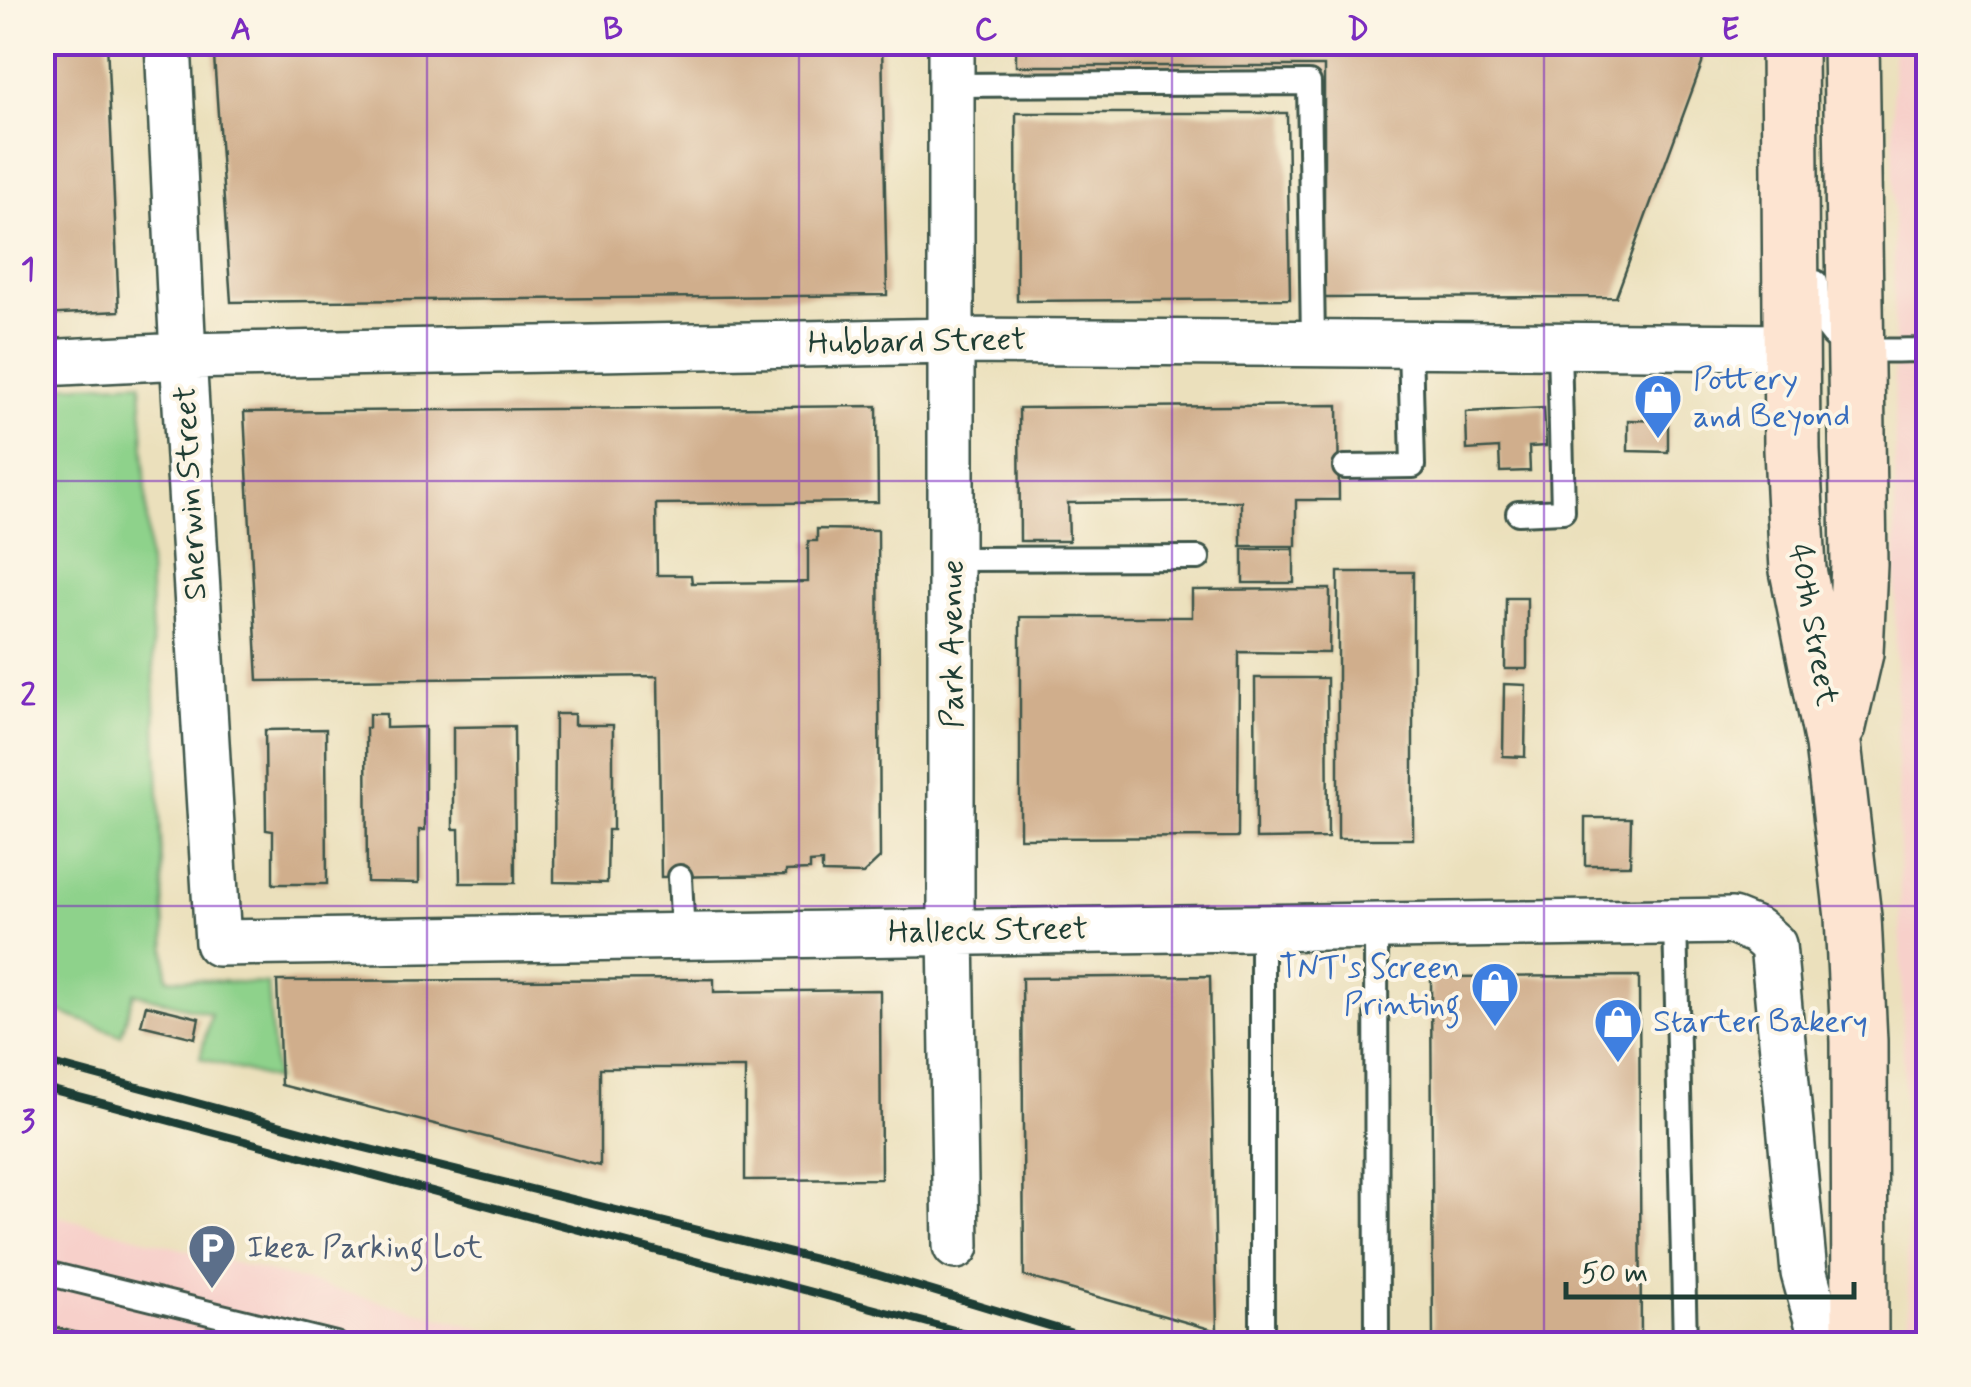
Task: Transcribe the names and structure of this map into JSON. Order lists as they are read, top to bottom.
{
  "streets": {
    "main road": ["40th Street"],
    "street": [
      "Hubbard Street",
      "Sherwin Street",
      "Park Avenue",
      "Halleck Street"
    ]
  },
  "crossings": [
    ["Hubbard Street", "Sherwin Street"],
    ["Hubbard Street", "40th Street"],
    ["Hubbard Street", "Park Avenue"],
    ["Sherwin Street", "Halleck Street"],
    ["Park Avenue", "Halleck Street"]
  ],
  "places": {
    "shop": ["Pottery and Beyond", "TNT's Screen Printing", "Starter Bakery"],
    "parking": ["Ikea Parking Lot"]
  },
  "scale_bar": "50 m",
  "grid": {
    "columns": [
      "A",
      "B",
      "C",
      "D",
      "E"
    ],
    "rows": ["1", "2", "3"]
  }
}
